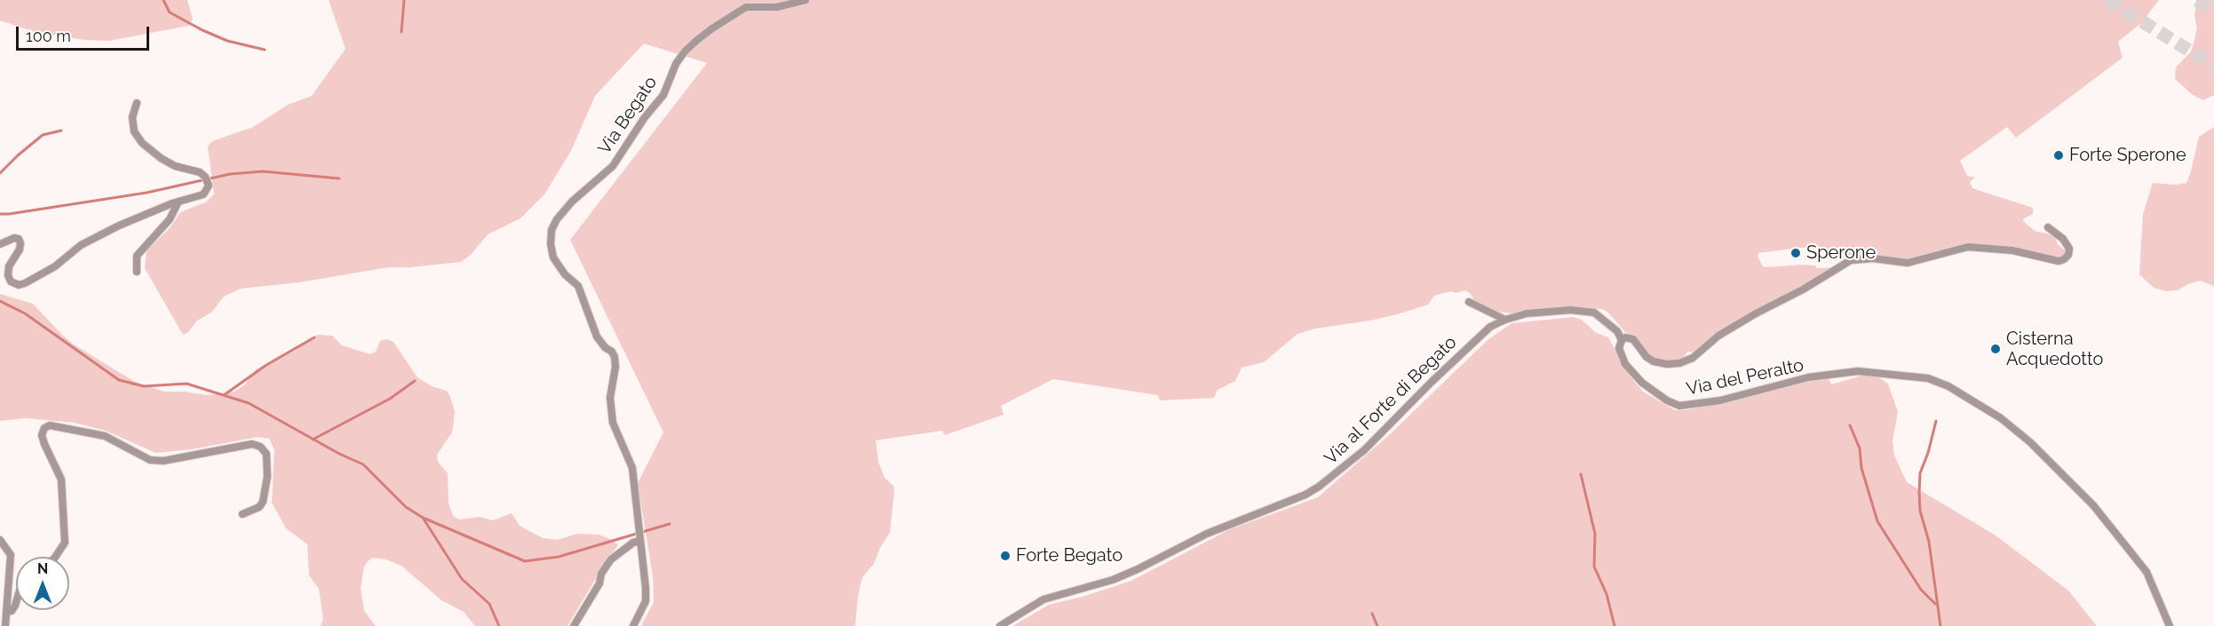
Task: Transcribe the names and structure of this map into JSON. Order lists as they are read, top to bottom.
{
  "streets": {
    "street": ["Via Begato", "Via del Peralto", "Via al Forte di Begato"]
  },
  "crossings": [
    ["Via del Peralto", "Via al Forte di Begato"]
  ],
  "places": [
    "Forte Sperone",
    "Sperone",
    "Cisterna Acquedotto",
    "Forte Begato"
  ],
  "scale_bar": "100 m",
  "north": "top"
}
